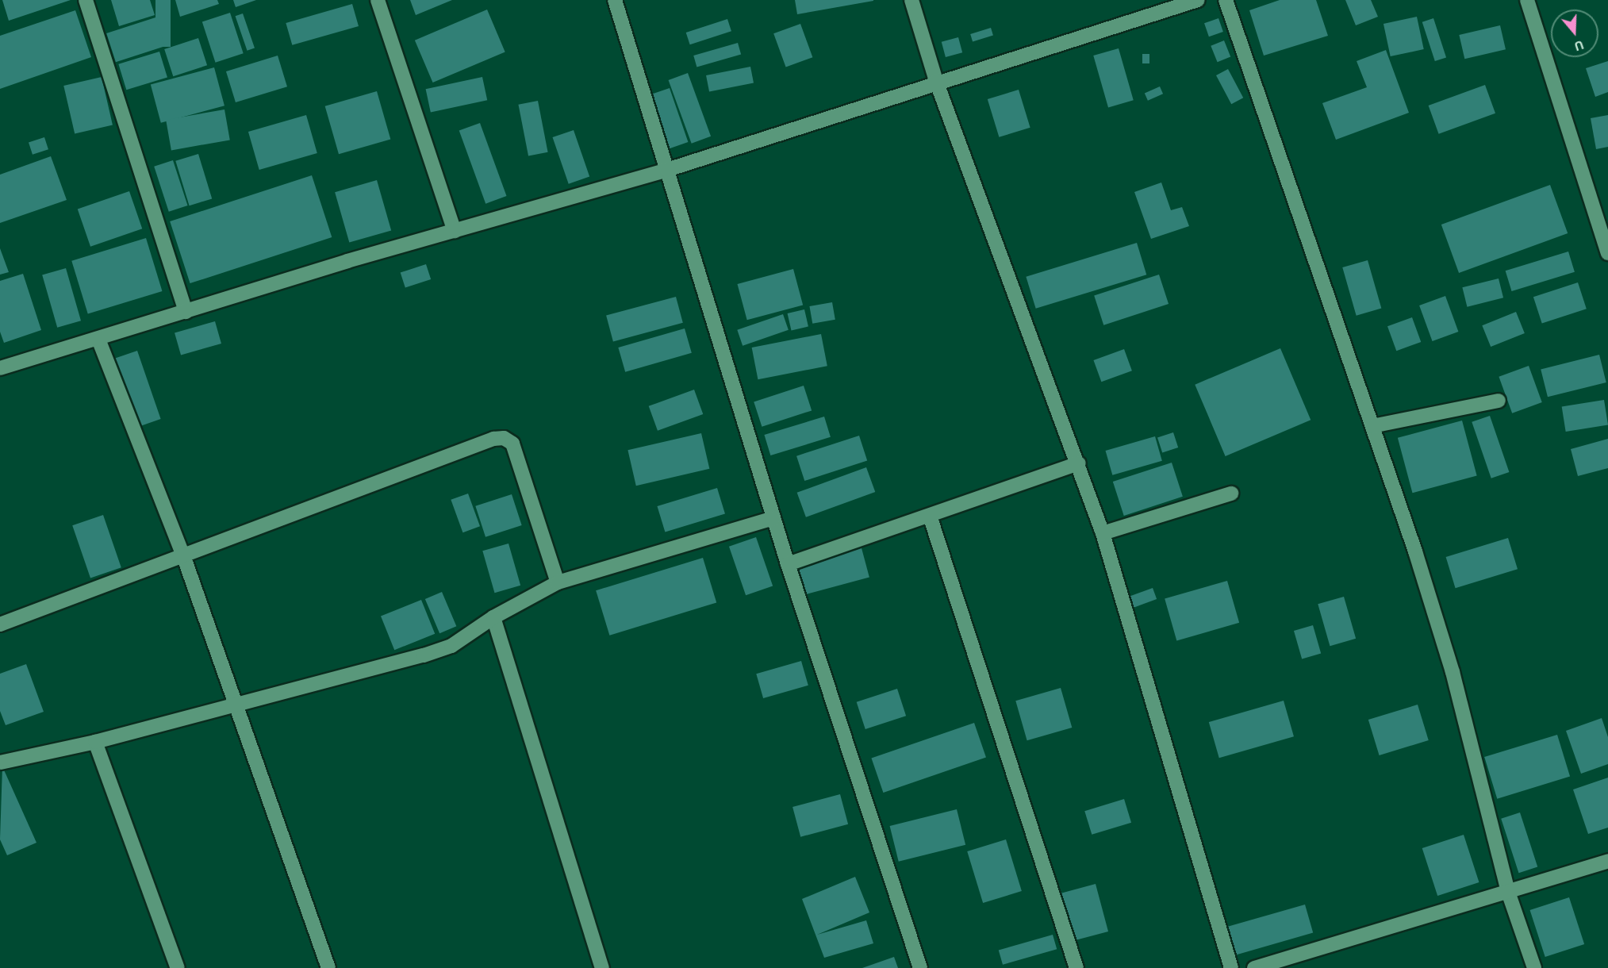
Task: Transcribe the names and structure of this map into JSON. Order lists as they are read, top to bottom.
{
  "north": "bottom"
}
